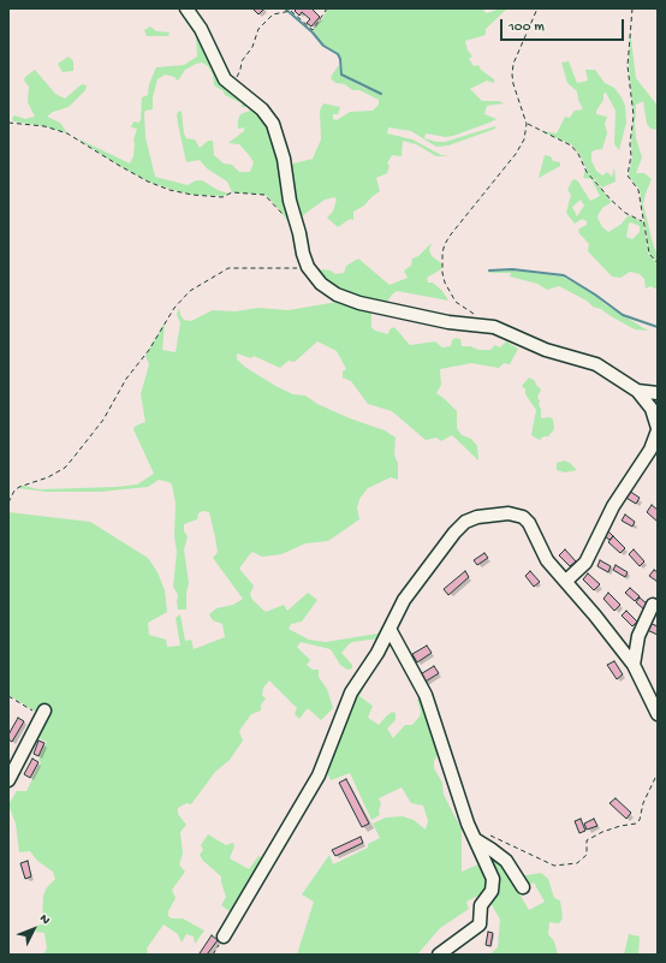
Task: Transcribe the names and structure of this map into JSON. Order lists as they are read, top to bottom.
{
  "scale_bar": "100 m",
  "north": "top right"
}
